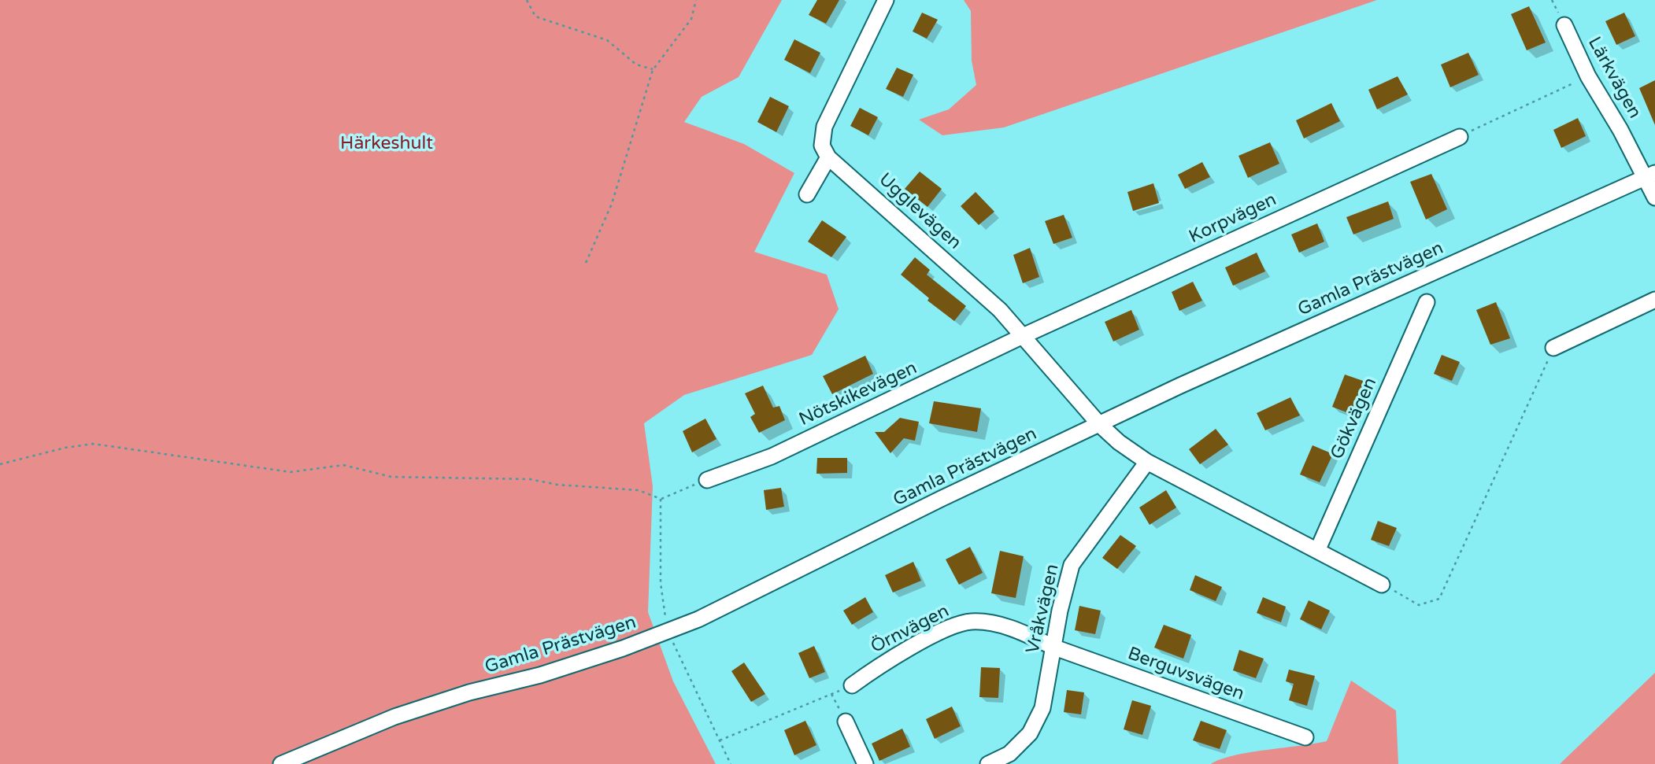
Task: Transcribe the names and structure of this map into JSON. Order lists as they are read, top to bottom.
{
  "streets": {
    "street": [
      "Lärkvägen",
      "Ugglevägen",
      "Korpvägen",
      "Gamla Prästvägen",
      "Nötskikevägen",
      "Gökvägen",
      "Vråkvägen",
      "Örnvägen",
      "Berguvsvägen"
    ]
  },
  "crossings": [
    ["Lärkvägen", "Gamla Prästvägen"],
    ["Ugglevägen", "Korpvägen"],
    ["Ugglevägen", "Gamla Prästvägen"],
    ["Ugglevägen", "Nötskikevägen"],
    ["Korpvägen", "Nötskikevägen"],
    ["Vråkvägen", "Örnvägen"],
    ["Vråkvägen", "Berguvsvägen"],
    ["Örnvägen", "Berguvsvägen"]
  ],
  "parks": ["Härkeshult"]
}
